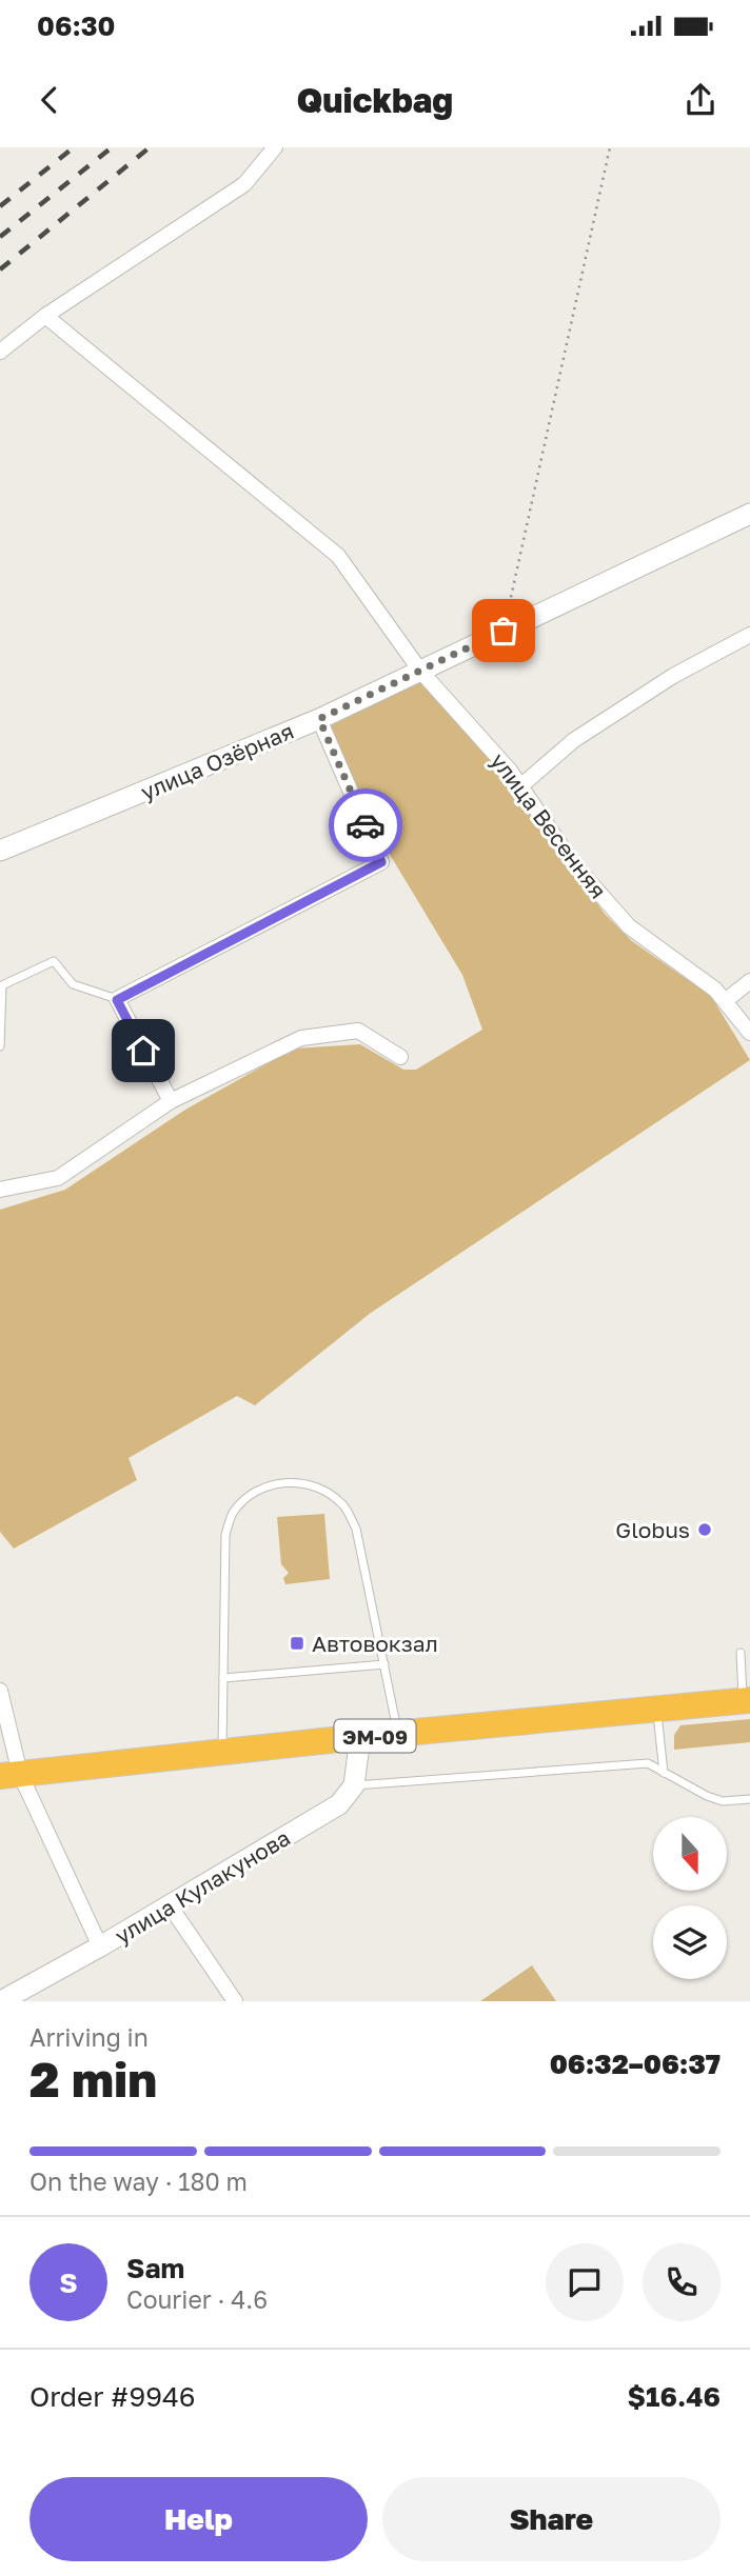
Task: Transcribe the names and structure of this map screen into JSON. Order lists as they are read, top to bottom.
{
  "streets": {
    "highway": ["ЭМ-09"],
    "street": ["улица Озёрная", "улица Весенняя", "улица Кулакунова"]
  },
  "crossings": [
    ["улица Озёрная", "улица Весенняя"]
  ],
  "places": {
    "other": ["Globus"],
    "transit": ["Автовокзал"]
  },
  "north": "bottom",
  "page": {
    "status": "06:30",
    "header": "Quickbag",
    "heading": ["2 min", "Arriving in", "06:32–06:37"],
    "panel": [
      "Sam",
      "Courier · 4.6",
      "Order #9946",
      "$16.46"
    ],
    "bar": "On the way · 180 m",
    "round": "S",
    "buttons": ["Help", "Share"]
  }
}
